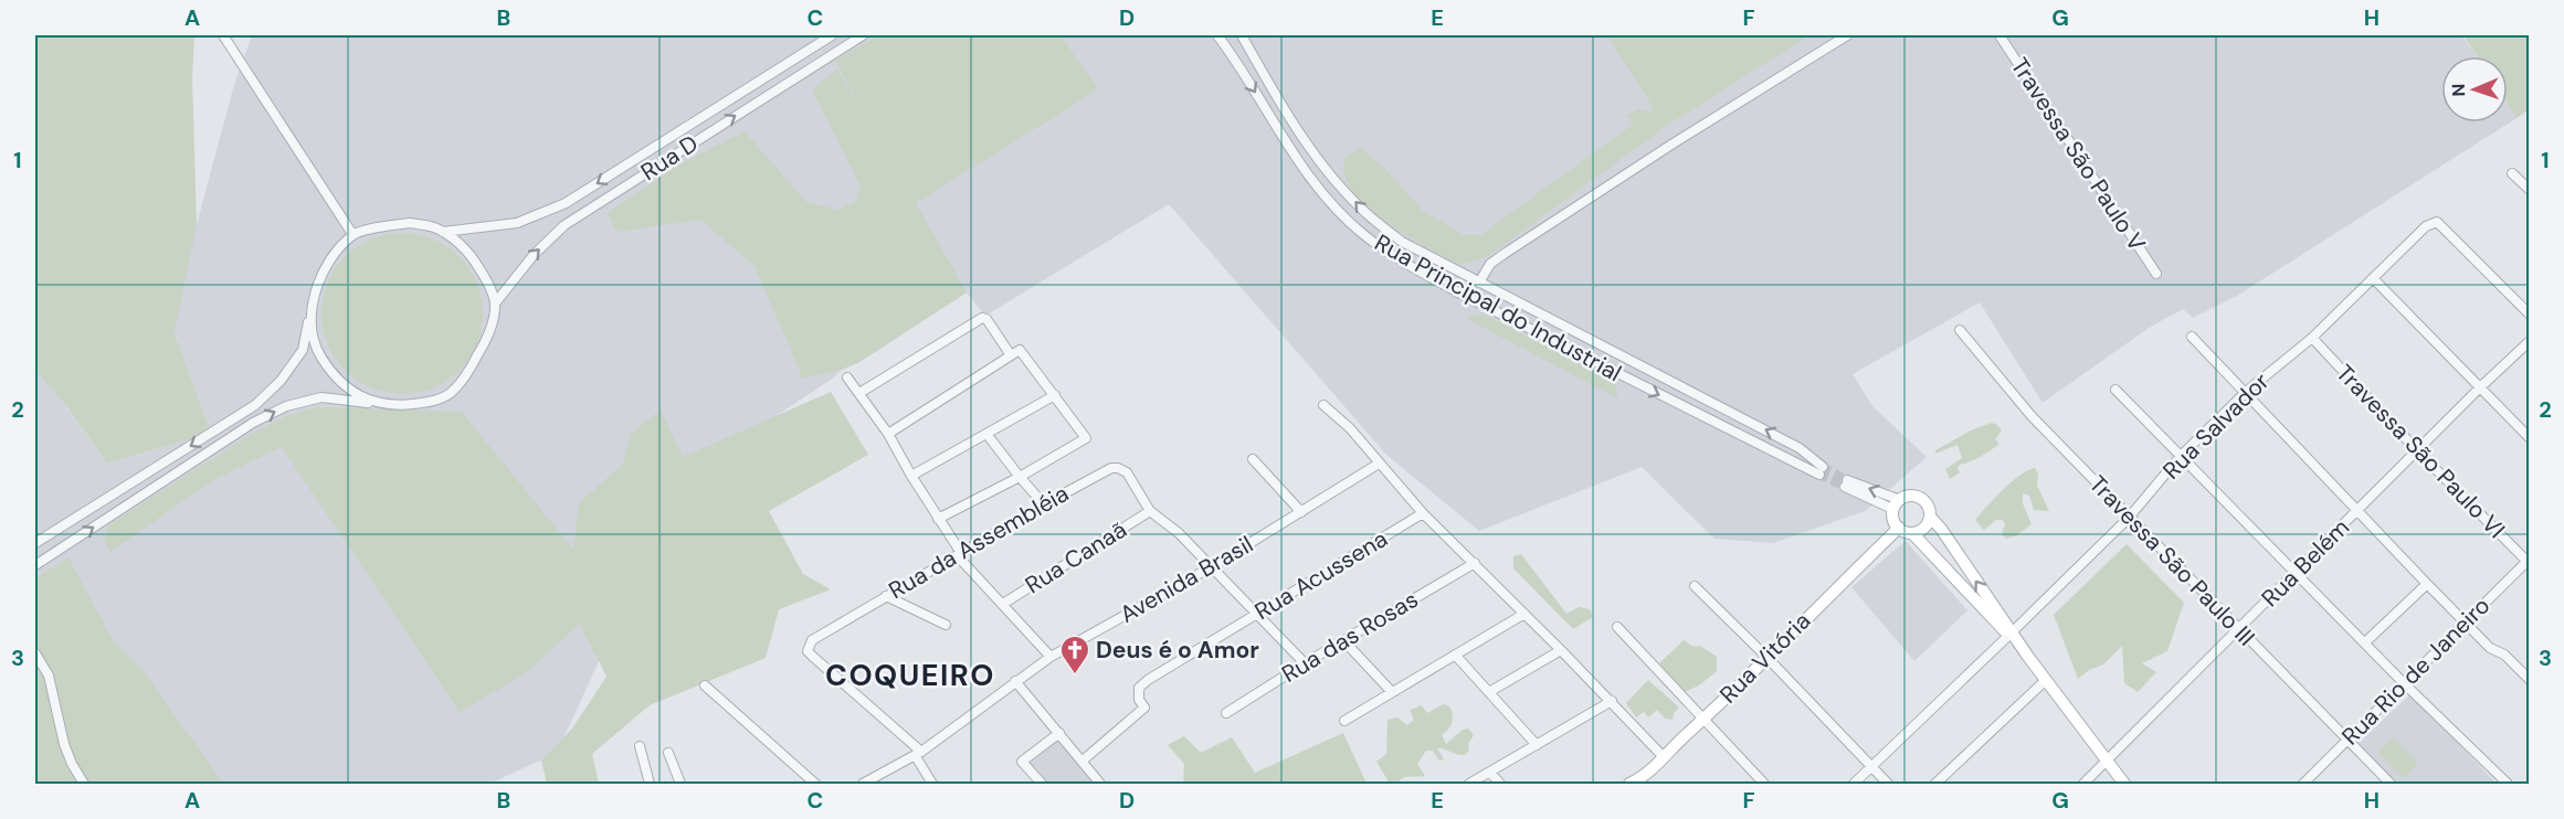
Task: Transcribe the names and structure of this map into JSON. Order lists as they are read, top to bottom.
{
  "streets": {
    "main road": ["Rua Vitória"],
    "street": [
      "Travessa São Paulo V",
      "Rua D",
      "Rua Principal do Industrial",
      "Rua Salvador",
      "Travessa São Paulo VI",
      "Rua da Assembléia",
      "Rua Canaã",
      "Travessa São Paulo III",
      "Rua Belém",
      "Rua Acussena",
      "Avenida Brasil",
      "Rua das Rosas",
      "Rua Rio de Janeiro"
    ]
  },
  "crossings": [
    ["Rua Salvador", "Travessa São Paulo VI"],
    ["Rua Salvador", "Travessa São Paulo III"],
    ["Travessa São Paulo VI", "Rua Belém"],
    ["Travessa São Paulo VI", "Rua Rio de Janeiro"],
    ["Rua da Assembléia", "Rua Canaã"],
    ["Rua da Assembléia", "Avenida Brasil"],
    ["Travessa São Paulo III", "Rua Belém"],
    ["Travessa São Paulo III", "Rua Rio de Janeiro"]
  ],
  "districts": ["COQUEIRO"],
  "places": {
    "church": ["Deus é o Amor"]
  },
  "north": "left",
  "grid": {
    "columns": [
      "A",
      "B",
      "C",
      "D",
      "E",
      "F",
      "G",
      "H"
    ],
    "rows": ["1", "2", "3"]
  }
}
